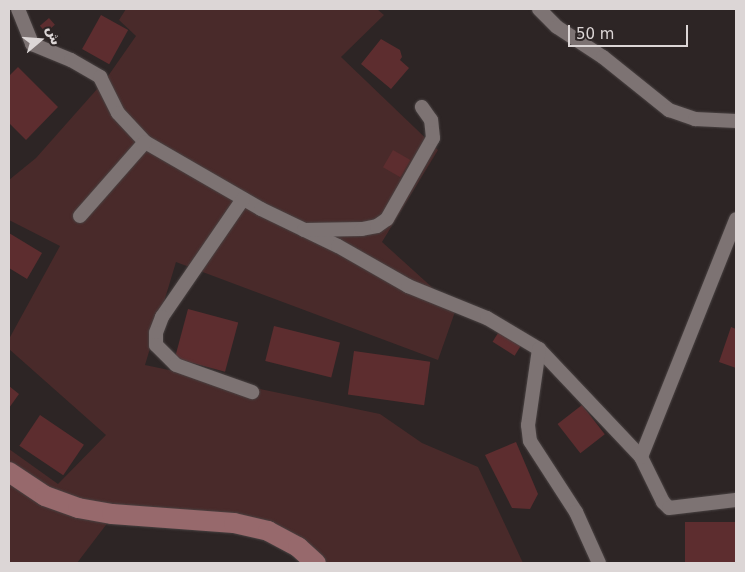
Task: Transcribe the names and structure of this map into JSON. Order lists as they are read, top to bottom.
{
  "scale_bar": "50 m",
  "north": "right"
}
